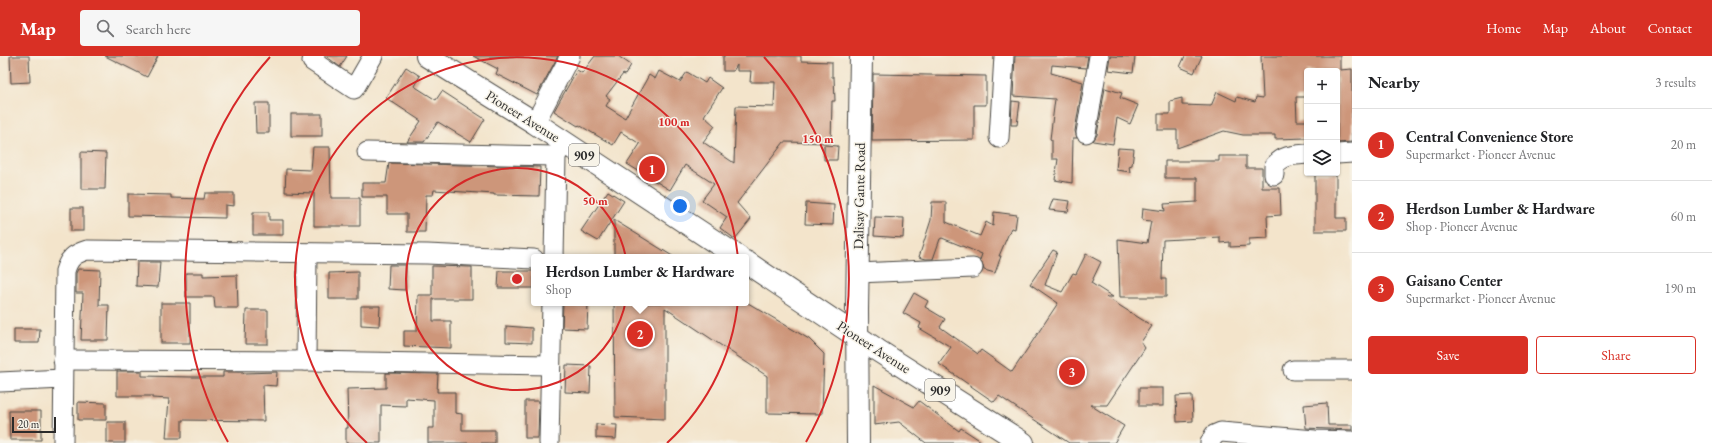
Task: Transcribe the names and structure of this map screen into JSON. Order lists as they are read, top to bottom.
{
  "streets": {
    "main road": ["Pioneer Avenue", "909", "Dalisay Gante Road"]
  },
  "crossings": [
    ["Pioneer Avenue", "Dalisay Gante Road"]
  ],
  "scale_bar": "20 m",
  "page": {
    "header": "Map",
    "search": "Search here",
    "nav": [
      "Home",
      "Map",
      "About",
      "Contact"
    ],
    "heading": ["Nearby", "3 results"],
    "map_buttons": ["+", "−"],
    "list": [
      {
        "mark": "1",
        "name": "Central Convenience Store",
        "note": "Supermarket · Pioneer Avenue",
        "value": "20 m"
      },
      {
        "mark": "2",
        "name": "Herdson Lumber & Hardware",
        "note": "Shop · Pioneer Avenue",
        "value": "60 m"
      },
      {
        "mark": "3",
        "name": "Gaisano Center",
        "note": "Supermarket · Pioneer Avenue",
        "value": "190 m"
      }
    ],
    "pins": ["1", "2", "3"],
    "popup": ["Herdson Lumber & Hardware", "Shop"],
    "buttons": ["Save", "Share"],
    "scale": "20 m"
  },
  "rings": ["100 m", "150 m", "50 m"]
}
